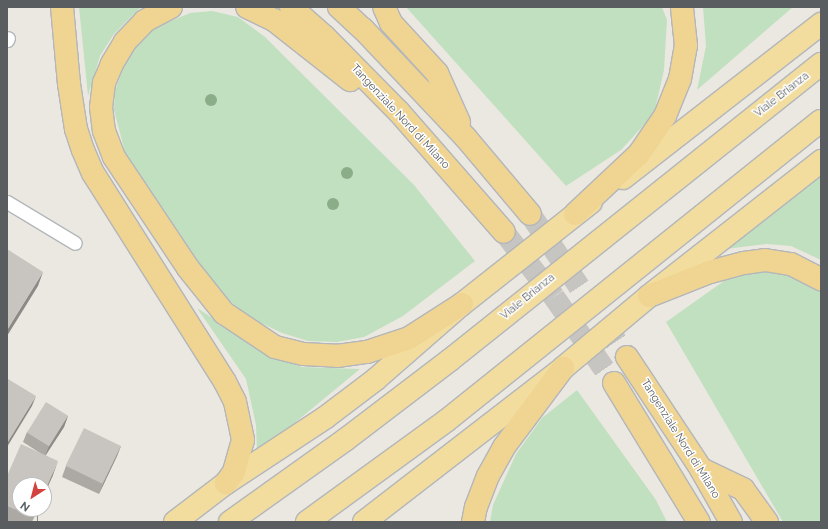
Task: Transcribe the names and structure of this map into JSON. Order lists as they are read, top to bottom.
{
  "streets": {
    "highway": ["Viale Brianza", "Tangenziale Nord di Milano"]
  },
  "north": "bottom left"
}
